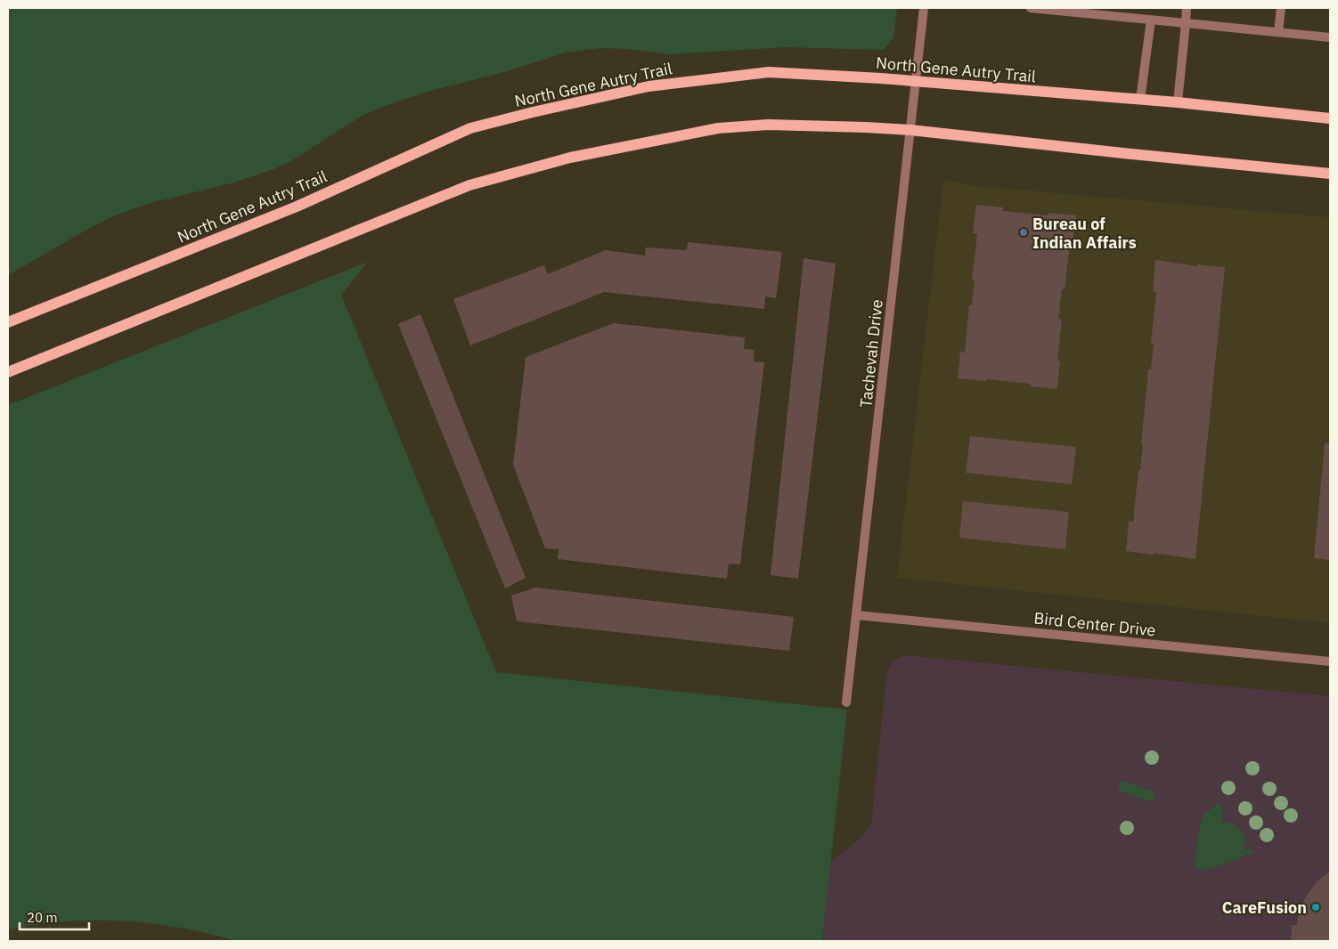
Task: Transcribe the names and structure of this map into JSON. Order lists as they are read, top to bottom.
{
  "streets": {
    "main road": ["North Gene Autry Trail"],
    "street": ["Tachevah Drive", "Bird Center Drive"]
  },
  "crossings": [
    ["North Gene Autry Trail", "Tachevah Drive"],
    ["Tachevah Drive", "Bird Center Drive"]
  ],
  "places": ["Bureau of Indian Affairs", "CareFusion"],
  "scale_bar": "20 m"
}
